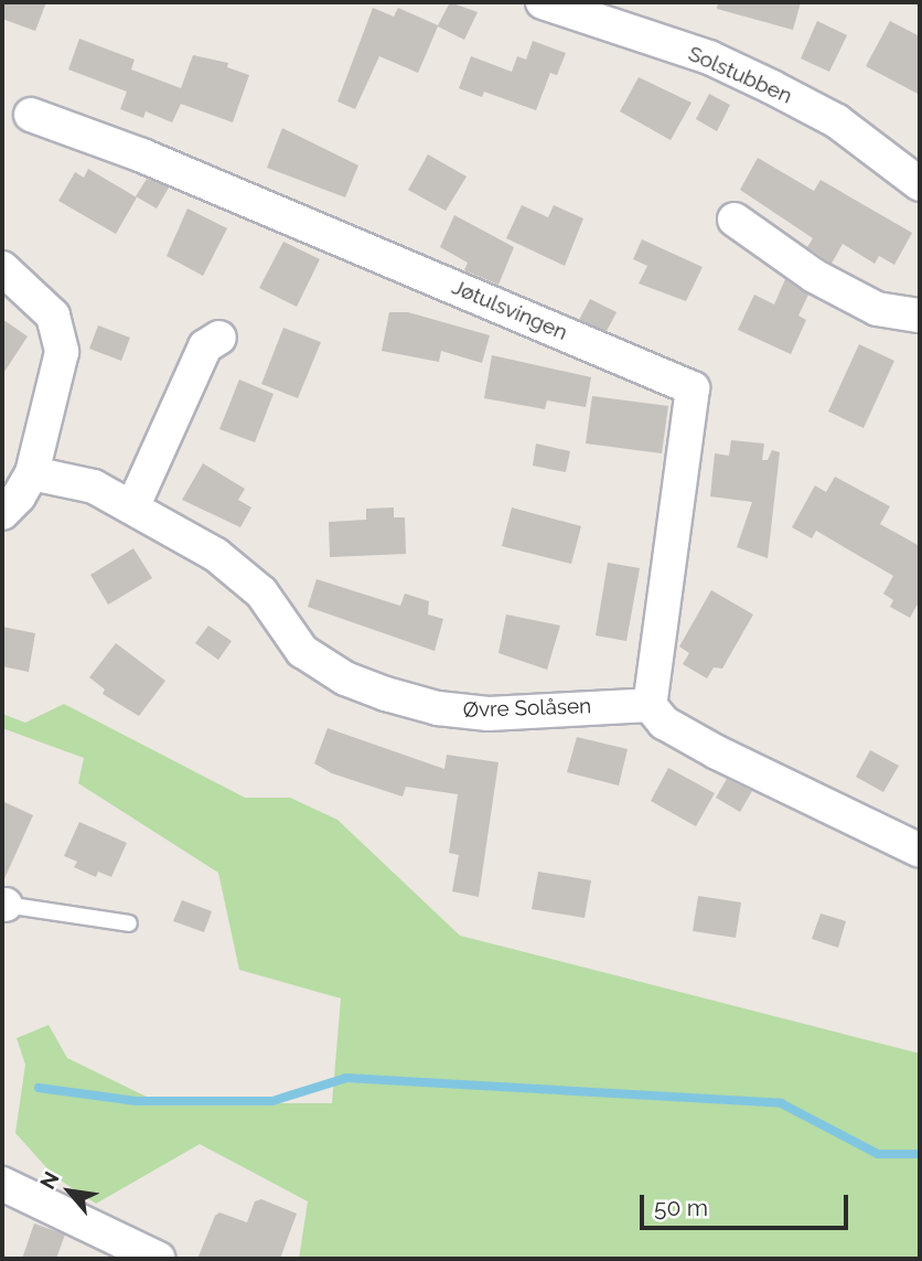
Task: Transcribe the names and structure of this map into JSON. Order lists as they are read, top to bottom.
{
  "streets": {
    "street": ["Solstubben", "Jøtulsvingen", "Øvre Solåsen"]
  },
  "crossings": [
    ["Jøtulsvingen", "Øvre Solåsen"]
  ],
  "scale_bar": "50 m",
  "north": "top left"
}
